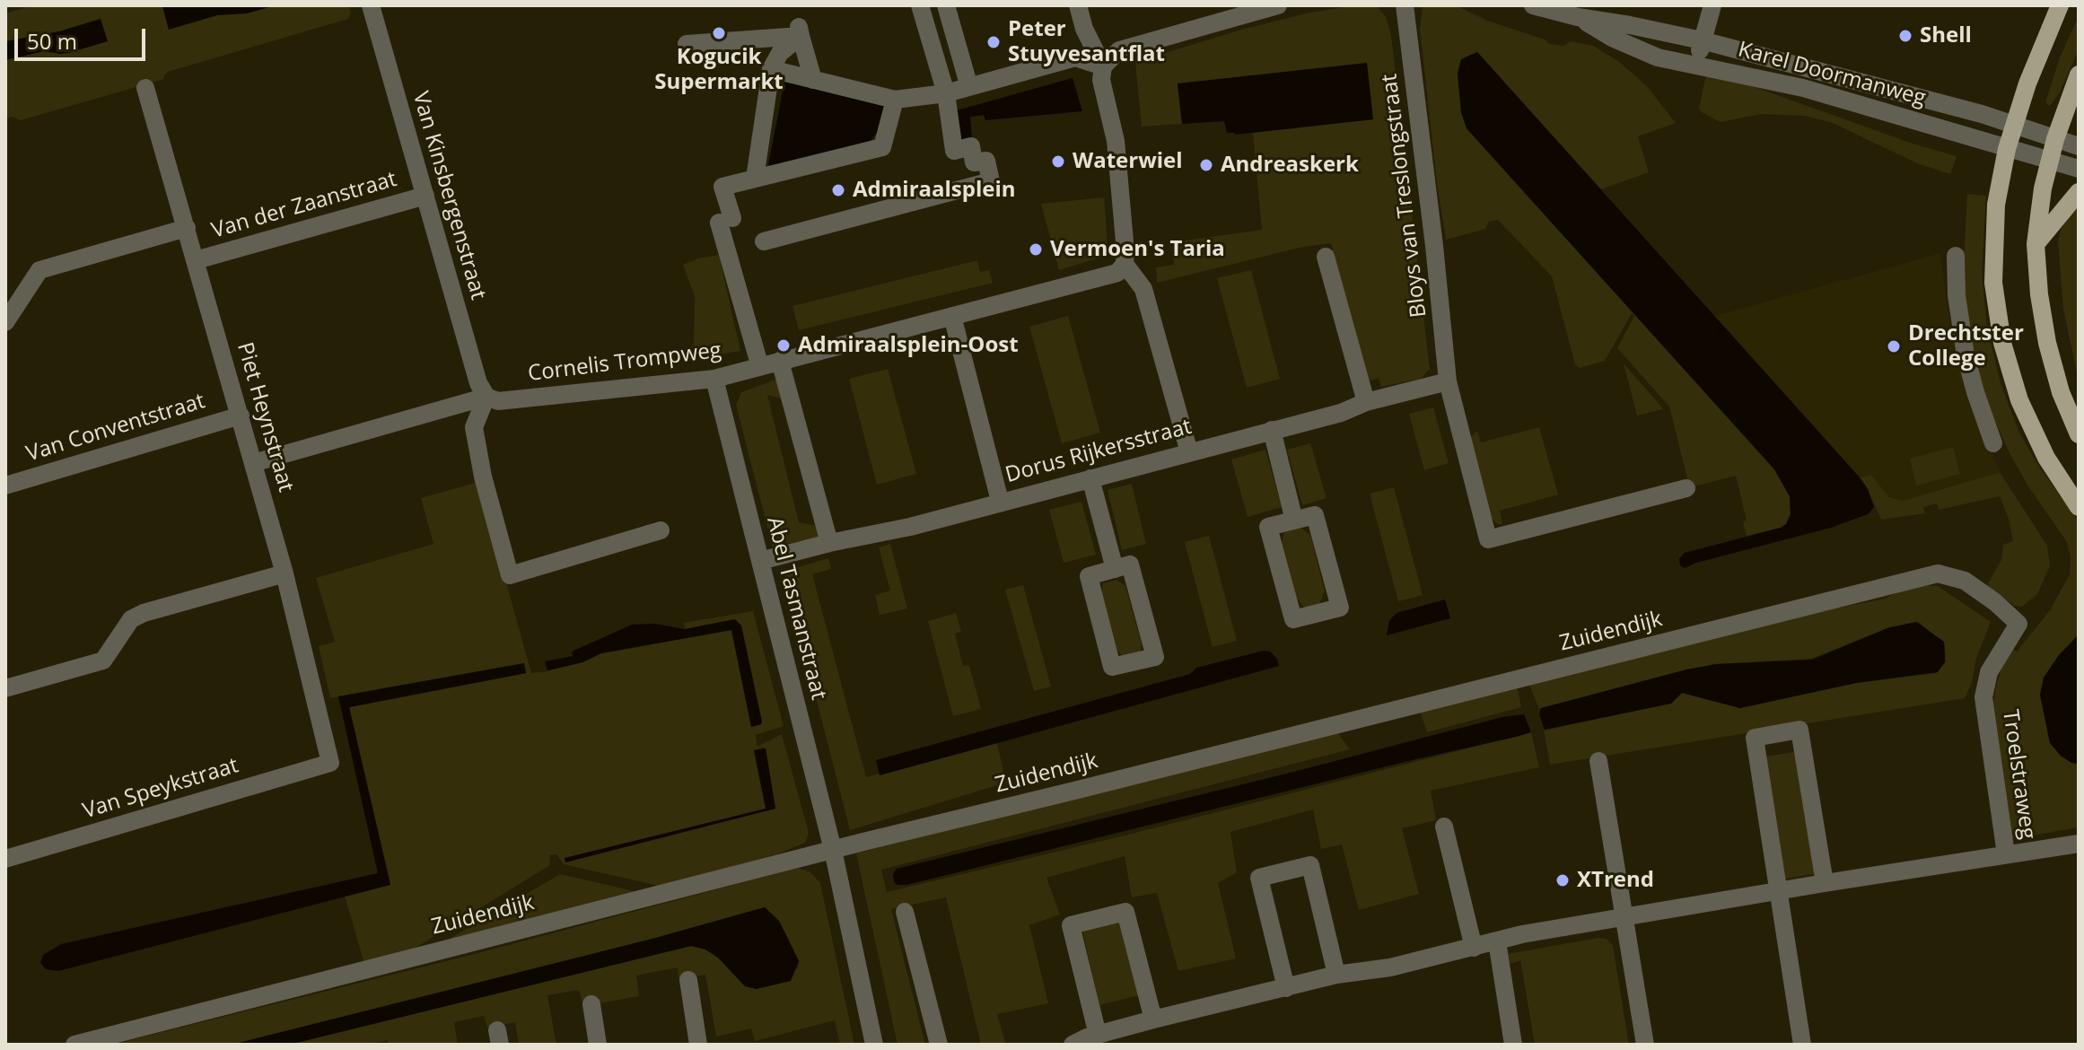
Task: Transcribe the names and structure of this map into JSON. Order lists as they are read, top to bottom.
{
  "streets": {
    "street": [
      "Karel Doormanweg",
      "Van Kinsbergenstraat",
      "Bloys van Treslongstraat",
      "Van der Zaanstraat",
      "Cornelis Trompweg",
      "Piet Heynstraat",
      "Van Conventstraat",
      "Dorus Rijkersstraat",
      "Abel Tasmanstraat",
      "Zuidendijk",
      "Troelstraweg",
      "Van Speykstraat"
    ]
  },
  "crossings": [
    ["Van Kinsbergenstraat", "Van der Zaanstraat"],
    ["Van Kinsbergenstraat", "Cornelis Trompweg"],
    ["Bloys van Treslongstraat", "Dorus Rijkersstraat"],
    ["Van der Zaanstraat", "Piet Heynstraat"],
    ["Cornelis Trompweg", "Piet Heynstraat"],
    ["Cornelis Trompweg", "Abel Tasmanstraat"],
    ["Piet Heynstraat", "Van Conventstraat"],
    ["Piet Heynstraat", "Van Speykstraat"],
    ["Dorus Rijkersstraat", "Abel Tasmanstraat"],
    ["Abel Tasmanstraat", "Zuidendijk"],
    ["Zuidendijk", "Troelstraweg"]
  ],
  "places": [
    "Kogucik Supermarkt",
    "Shell",
    "Peter Stuyvesantflat",
    "Waterwiel",
    "Andreaskerk",
    "Admiraalsplein",
    "Vermoen's Taria",
    "Admiraalsplein-Oost",
    "Drechtster College",
    "XTrend"
  ],
  "scale_bar": "50 m"
}
